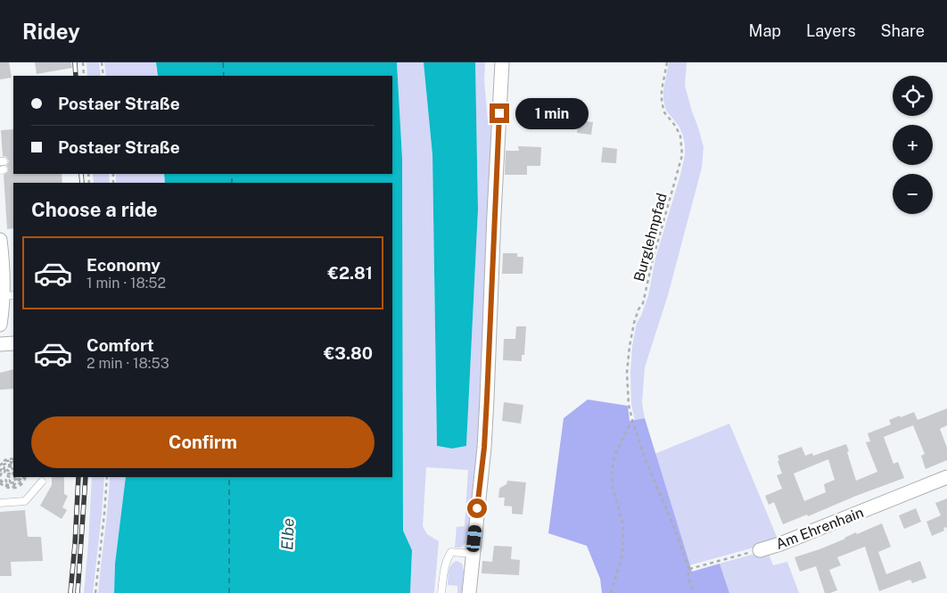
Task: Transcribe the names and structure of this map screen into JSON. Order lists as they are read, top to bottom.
{
  "streets": {
    "street": ["Am Ehrenhain"],
    "path": ["Burglehnpfad"]
  },
  "crossings": [
    ["Burglehnpfad", "Am Ehrenhain"]
  ],
  "water": ["Elbe"],
  "page": {
    "header": "Ridey",
    "nav": ["Map", "Layers", "Share"],
    "map_buttons": ["+", "−"],
    "banner": ["Postaer Straße", "Postaer Straße"],
    "bubble": "1 min",
    "heading": "Choose a ride",
    "list": [
      {
        "name": "Economy",
        "note": "1 min · 18:52",
        "value": "€2.81"
      },
      {
        "name": "Comfort",
        "note": "2 min · 18:53",
        "value": "€3.80"
      }
    ],
    "buttons": "Confirm"
  }
}
